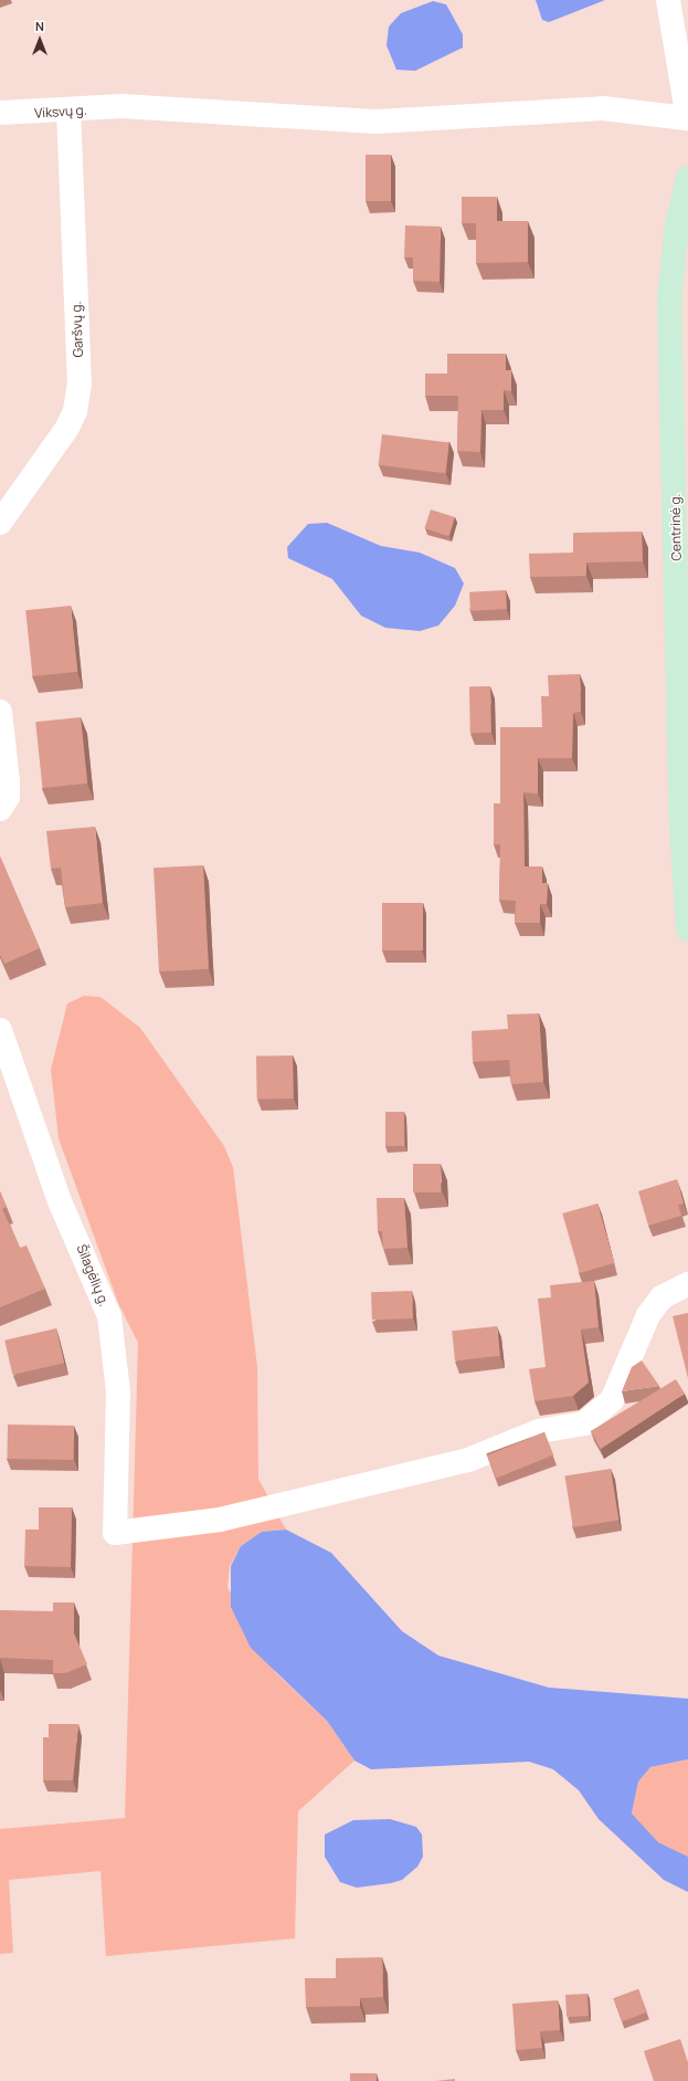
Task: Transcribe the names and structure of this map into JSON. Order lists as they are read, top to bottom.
{
  "streets": {
    "main road": ["Centrinė g."],
    "street": ["Viksvų g.", "Garšvų g.", "Šilagėlių g."]
  },
  "crossings": [
    ["Viksvų g.", "Garšvų g."]
  ],
  "north": "top"
}
